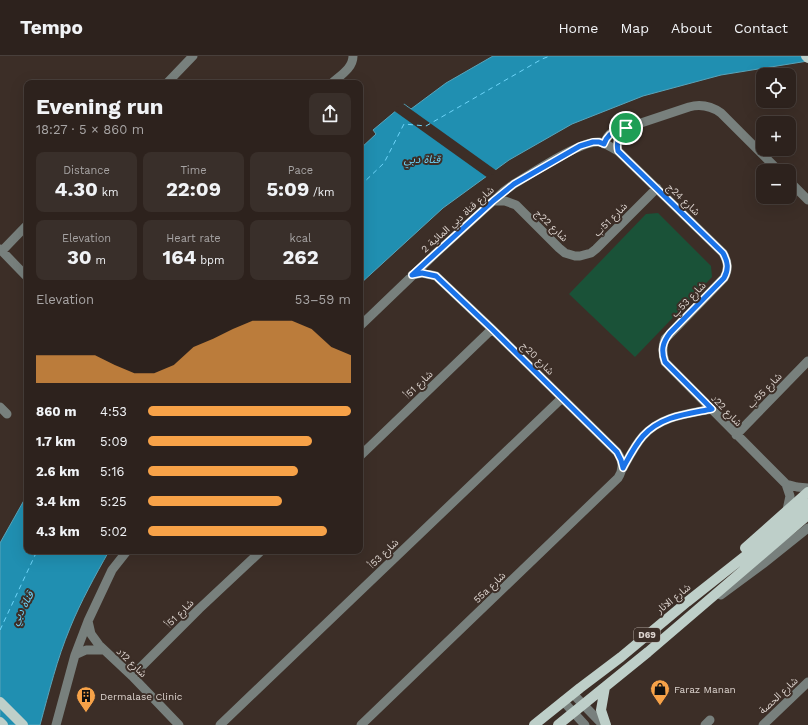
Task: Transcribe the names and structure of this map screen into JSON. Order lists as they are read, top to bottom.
{
  "streets": {
    "main road": ["شارع الاثار", "D69"],
    "street": [
      "شارع 24ج",
      "شارع قناة دبي المائية 2",
      "شارع 51ب",
      "شارع 22ج",
      "شارع 53ب",
      "شارع 20ج",
      "شارع 51أ",
      "شارع 55ب",
      "شارع 22د",
      "شارع 53أ",
      "55a شارع",
      "شارع 12د",
      "شارع الحصة"
    ]
  },
  "crossings": [
    ["شارع 24ج", "شارع قناة دبي المائية 2"],
    ["شارع 24ج", "شارع 51ب"],
    ["شارع 24ج", "شارع 53ب"],
    ["شارع 51ب", "شارع 22ج"],
    ["شارع 53ب", "شارع 22د"],
    ["شارع 20ج", "شارع 51أ"],
    ["شارع 20ج", "شارع 53أ"],
    ["شارع 20ج", "55a شارع"],
    ["شارع 51أ", "شارع 12د"],
    ["شارع 55ب", "شارع 22د"],
    ["شارع 22د", "55a شارع"]
  ],
  "water": ["قناة دبي"],
  "places": {
    "shop": ["Faraz Manan"],
    "building": ["Dermalase Clinic"]
  },
  "page": {
    "header": "Tempo",
    "nav": [
      "Home",
      "Map",
      "About",
      "Contact"
    ],
    "map_buttons": ["+", "−"],
    "heading": ["Evening run", "18:27 · 5 × 860 m"],
    "stats": [
      ["Distance", "4.30 km"],
      ["Time", "22:09"],
      ["Pace", "5:09 /km"],
      ["Elevation", "30 m"],
      ["Heart rate", "164 bpm"],
      ["kcal", "262"]
    ],
    "chart": ["Elevation", "53–59 m"],
    "list": [
      {
        "name": "860 m",
        "note": "4:53"
      },
      {
        "name": "1.7 km",
        "note": "5:09"
      },
      {
        "name": "2.6 km",
        "note": "5:16"
      },
      {
        "name": "3.4 km",
        "note": "5:25"
      },
      {
        "name": "4.3 km",
        "note": "5:02"
      }
    ]
  }
}
